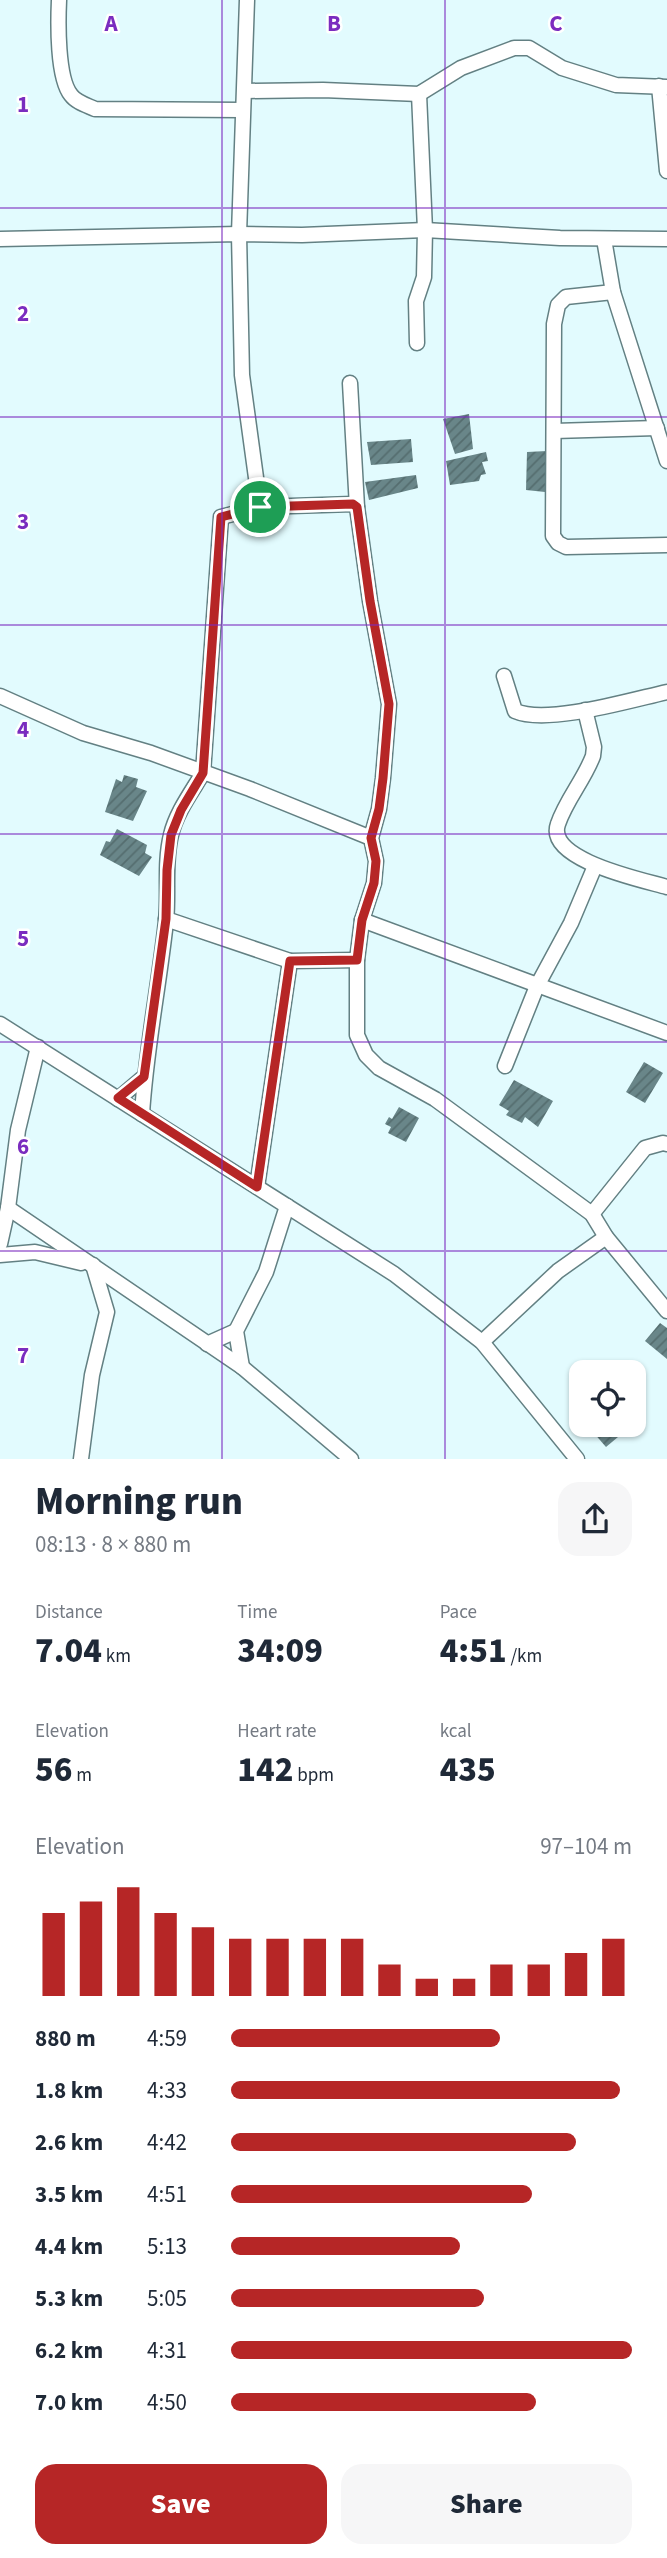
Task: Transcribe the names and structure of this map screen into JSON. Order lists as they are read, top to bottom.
{
  "page": {
    "heading": ["Morning run", "08:13 · 8 × 880 m"],
    "stats": [
      ["Distance", "7.04 km"],
      ["Time", "34:09"],
      ["Pace", "4:51 /km"],
      ["Elevation", "56 m"],
      ["Heart rate", "142 bpm"],
      ["kcal", "435"]
    ],
    "chart": ["Elevation", "97–104 m"],
    "list": [
      {
        "name": "880 m",
        "note": "4:59"
      },
      {
        "name": "1.8 km",
        "note": "4:33"
      },
      {
        "name": "2.6 km",
        "note": "4:42"
      },
      {
        "name": "3.5 km",
        "note": "4:51"
      },
      {
        "name": "4.4 km",
        "note": "5:13"
      },
      {
        "name": "5.3 km",
        "note": "5:05"
      },
      {
        "name": "6.2 km",
        "note": "4:31"
      },
      {
        "name": "7.0 km",
        "note": "4:50"
      }
    ],
    "buttons": ["Save", "Share"]
  },
  "grid": {
    "columns": ["A", "B", "C"],
    "rows": [
      "1",
      "2",
      "3",
      "4",
      "5",
      "6",
      "7"
    ]
  }
}
